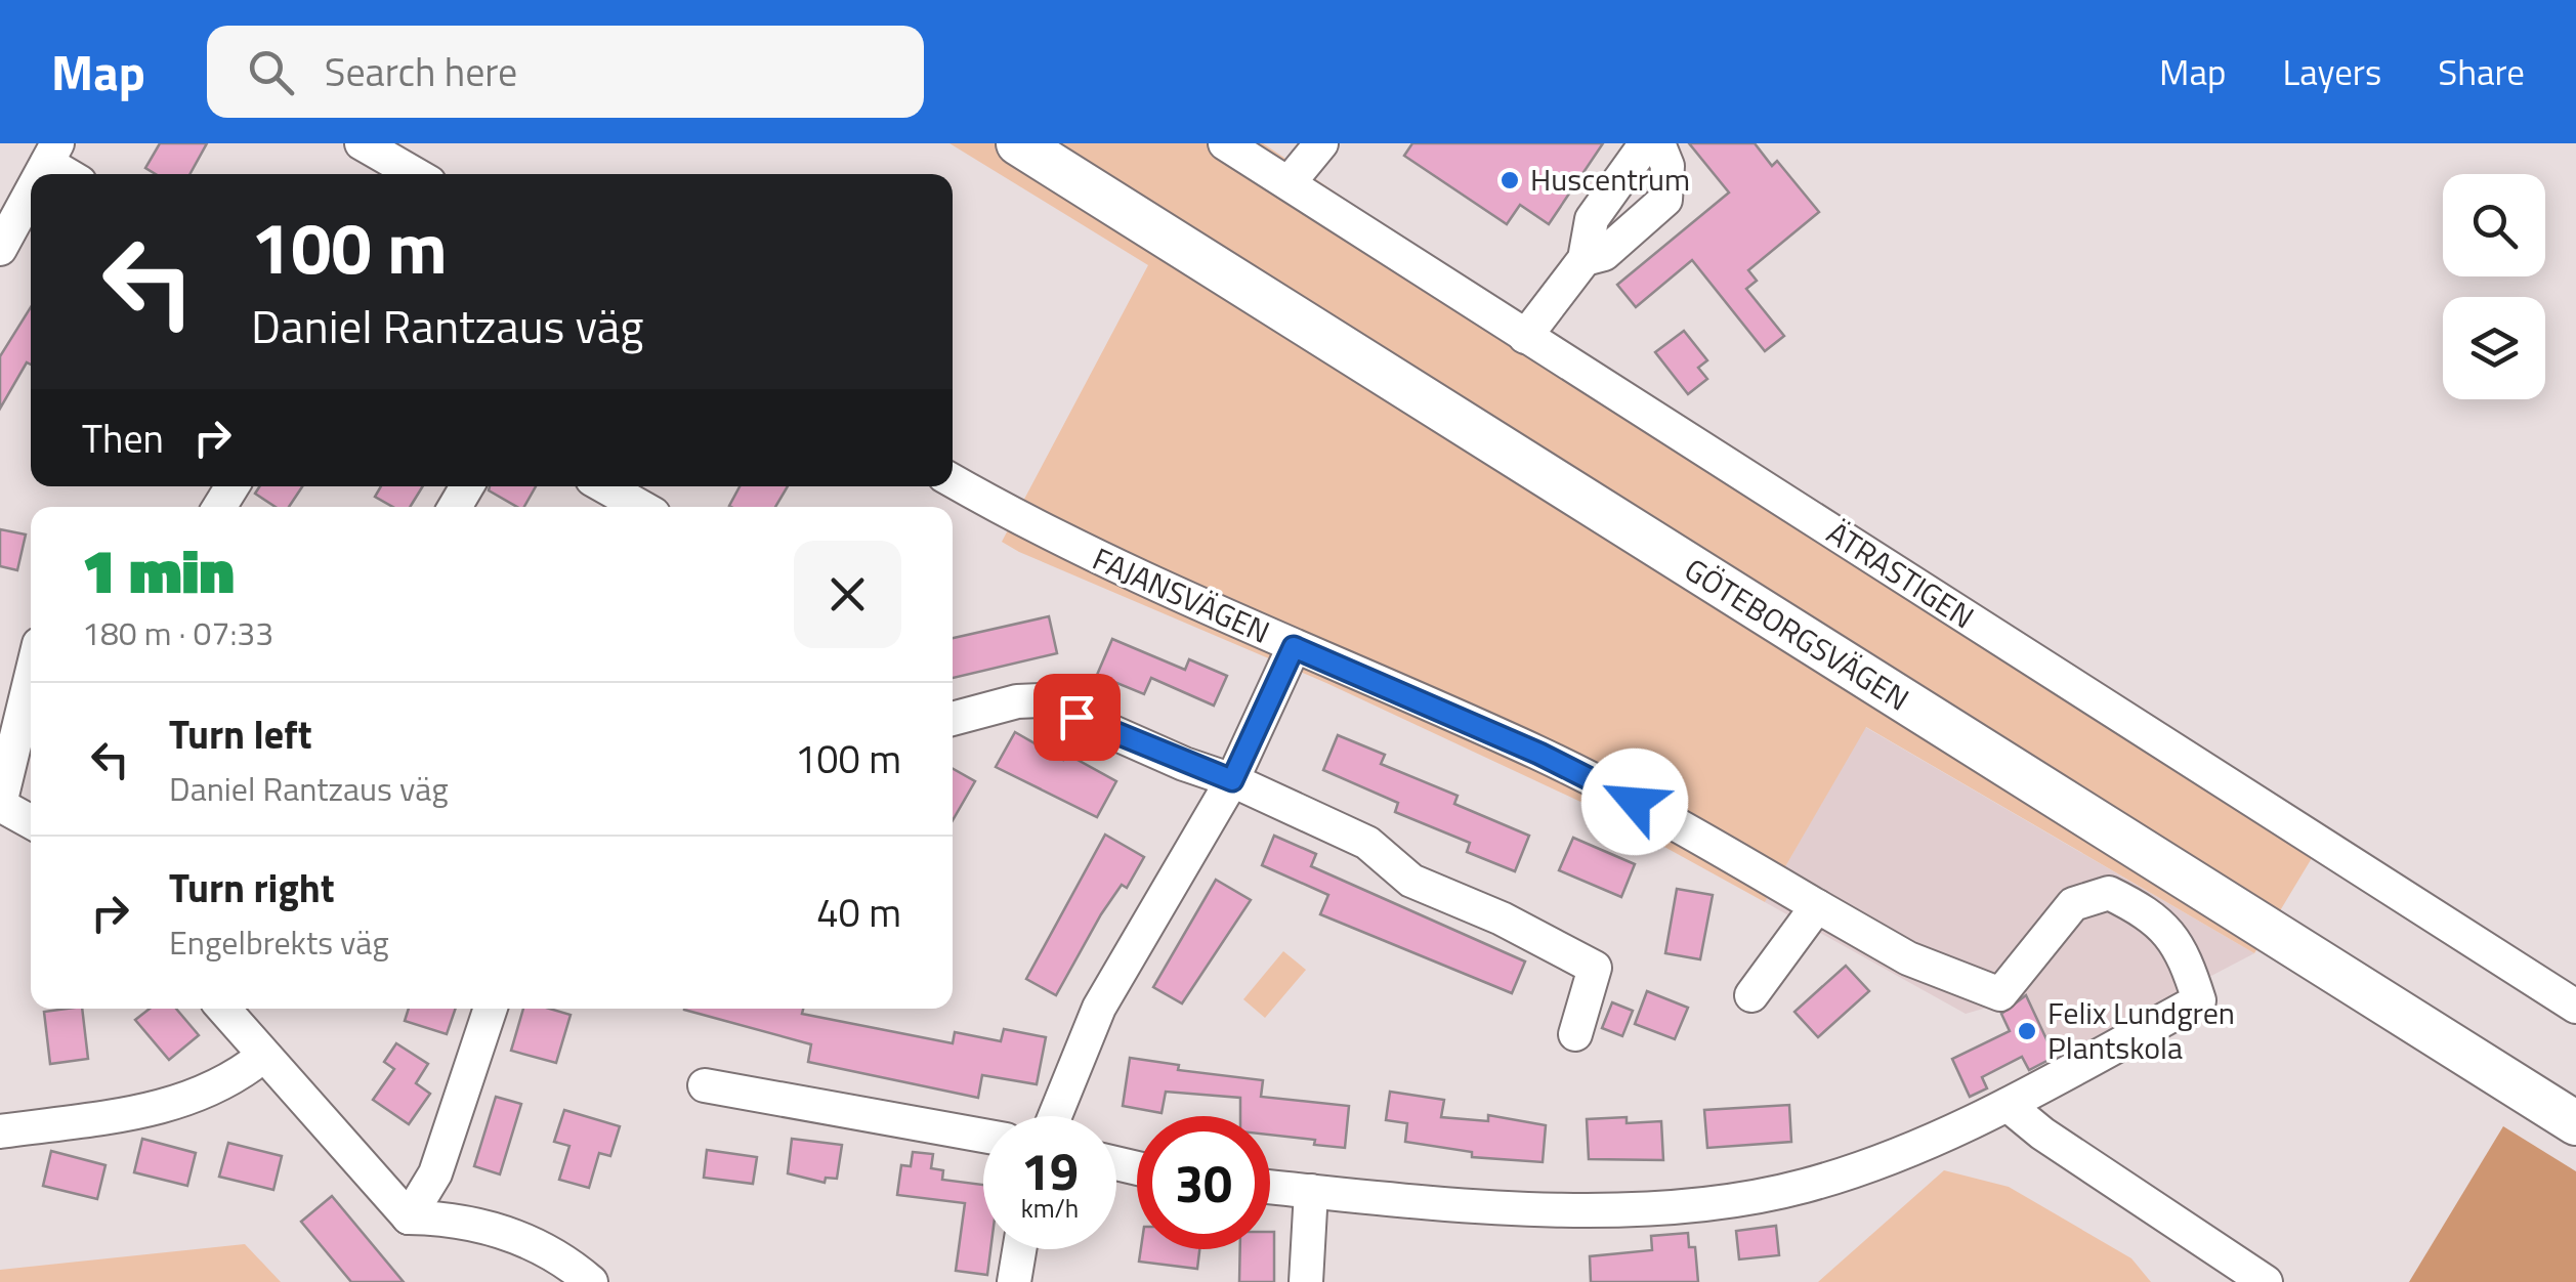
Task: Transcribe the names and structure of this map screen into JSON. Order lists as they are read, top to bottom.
{
  "streets": {
    "main road": ["GÖTEBORGSVÄGEN"],
    "street": ["ÄTRASTIGEN", "FAJANSVÄGEN"]
  },
  "places": ["Huscentrum", "Felix Lundgren Plantskola"],
  "page": {
    "header": "Map",
    "search": "Search here",
    "nav": ["Map", "Layers", "Share"],
    "turn": ["100 m", "Daniel Rantzaus väg"],
    "then": "Then",
    "heading": ["1 min", "180 m · 07:33"],
    "list": [
      {
        "name": "Turn left",
        "note": "Daniel Rantzaus väg",
        "value": "100 m"
      },
      {
        "name": "Turn right",
        "note": "Engelbrekts väg",
        "value": "40 m"
      }
    ],
    "speed": "19 km/h",
    "limit": "30"
  }
}
